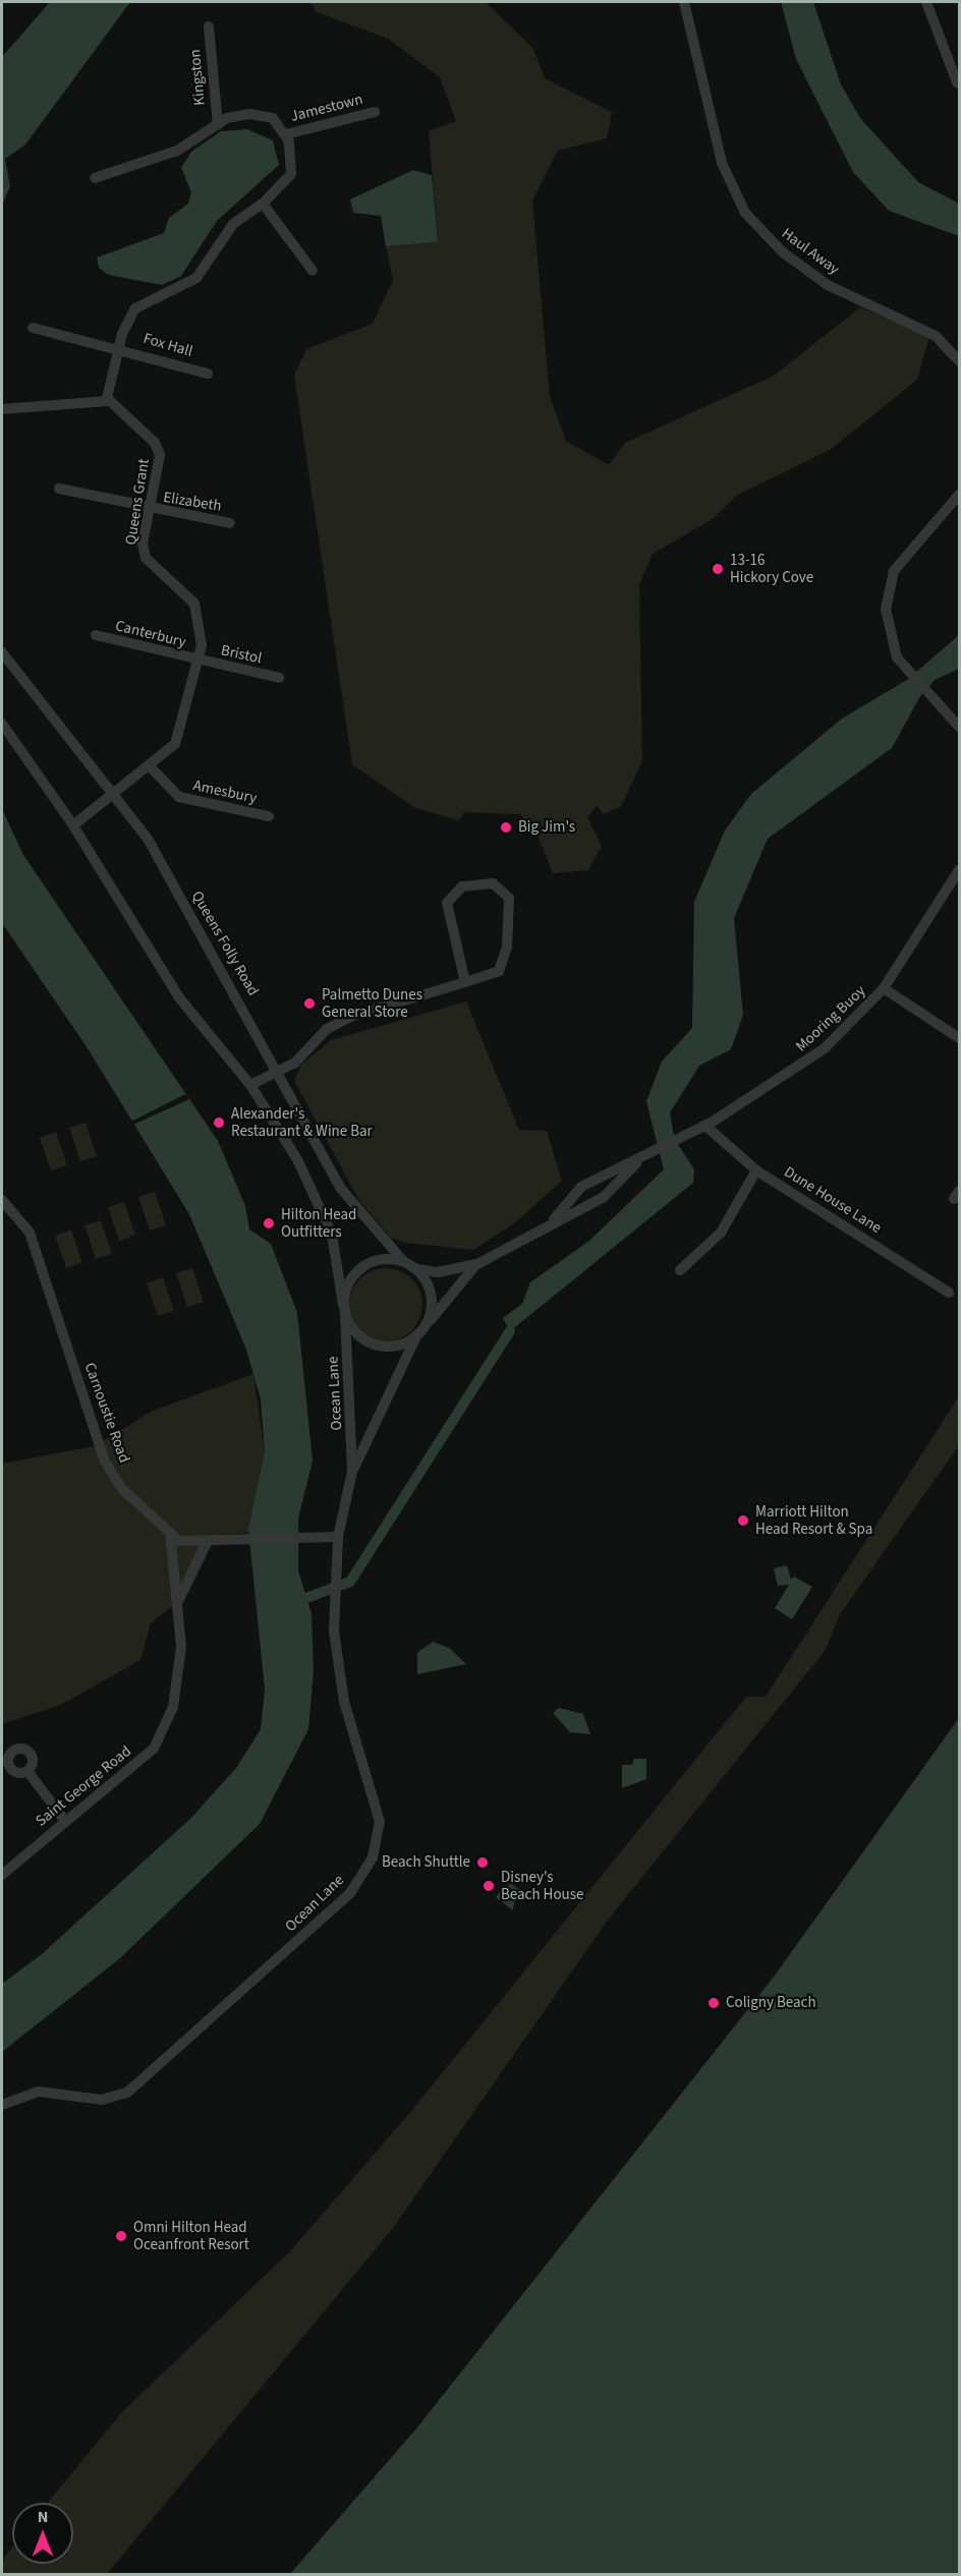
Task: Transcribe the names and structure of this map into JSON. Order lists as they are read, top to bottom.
{
  "streets": {
    "street": [
      "Kingston",
      "Jamestown",
      "Haul Away",
      "Fox Hall",
      "Queens Grant",
      "Elizabeth",
      "Canterbury",
      "Bristol",
      "Amesbury",
      "Queens Folly Road",
      "Mooring Buoy",
      "Dune House Lane",
      "Ocean Lane",
      "Carnoustie Road",
      "Saint George Road"
    ]
  },
  "crossings": [
    ["Queens Grant", "Elizabeth"],
    ["Queens Grant", "Canterbury"],
    ["Queens Grant", "Bristol"],
    ["Queens Grant", "Amesbury"],
    ["Queens Grant", "Queens Folly Road"],
    ["Canterbury", "Bristol"],
    ["Queens Folly Road", "Mooring Buoy"],
    ["Queens Folly Road", "Ocean Lane"],
    ["Mooring Buoy", "Dune House Lane"],
    ["Mooring Buoy", "Ocean Lane"],
    ["Ocean Lane", "Carnoustie Road"],
    ["Carnoustie Road", "Saint George Road"]
  ],
  "places": [
    "13-16 Hickory Cove",
    "Big Jim's",
    "Palmetto Dunes General Store",
    "Alexander's Restaurant & Wine Bar",
    "Hilton Head Outfitters",
    "Marriott Hilton Head Resort & Spa",
    "Beach Shuttle",
    "Disney's Beach House",
    "Coligny Beach",
    "Omni Hilton Head Oceanfront Resort"
  ],
  "north": "top"
}
